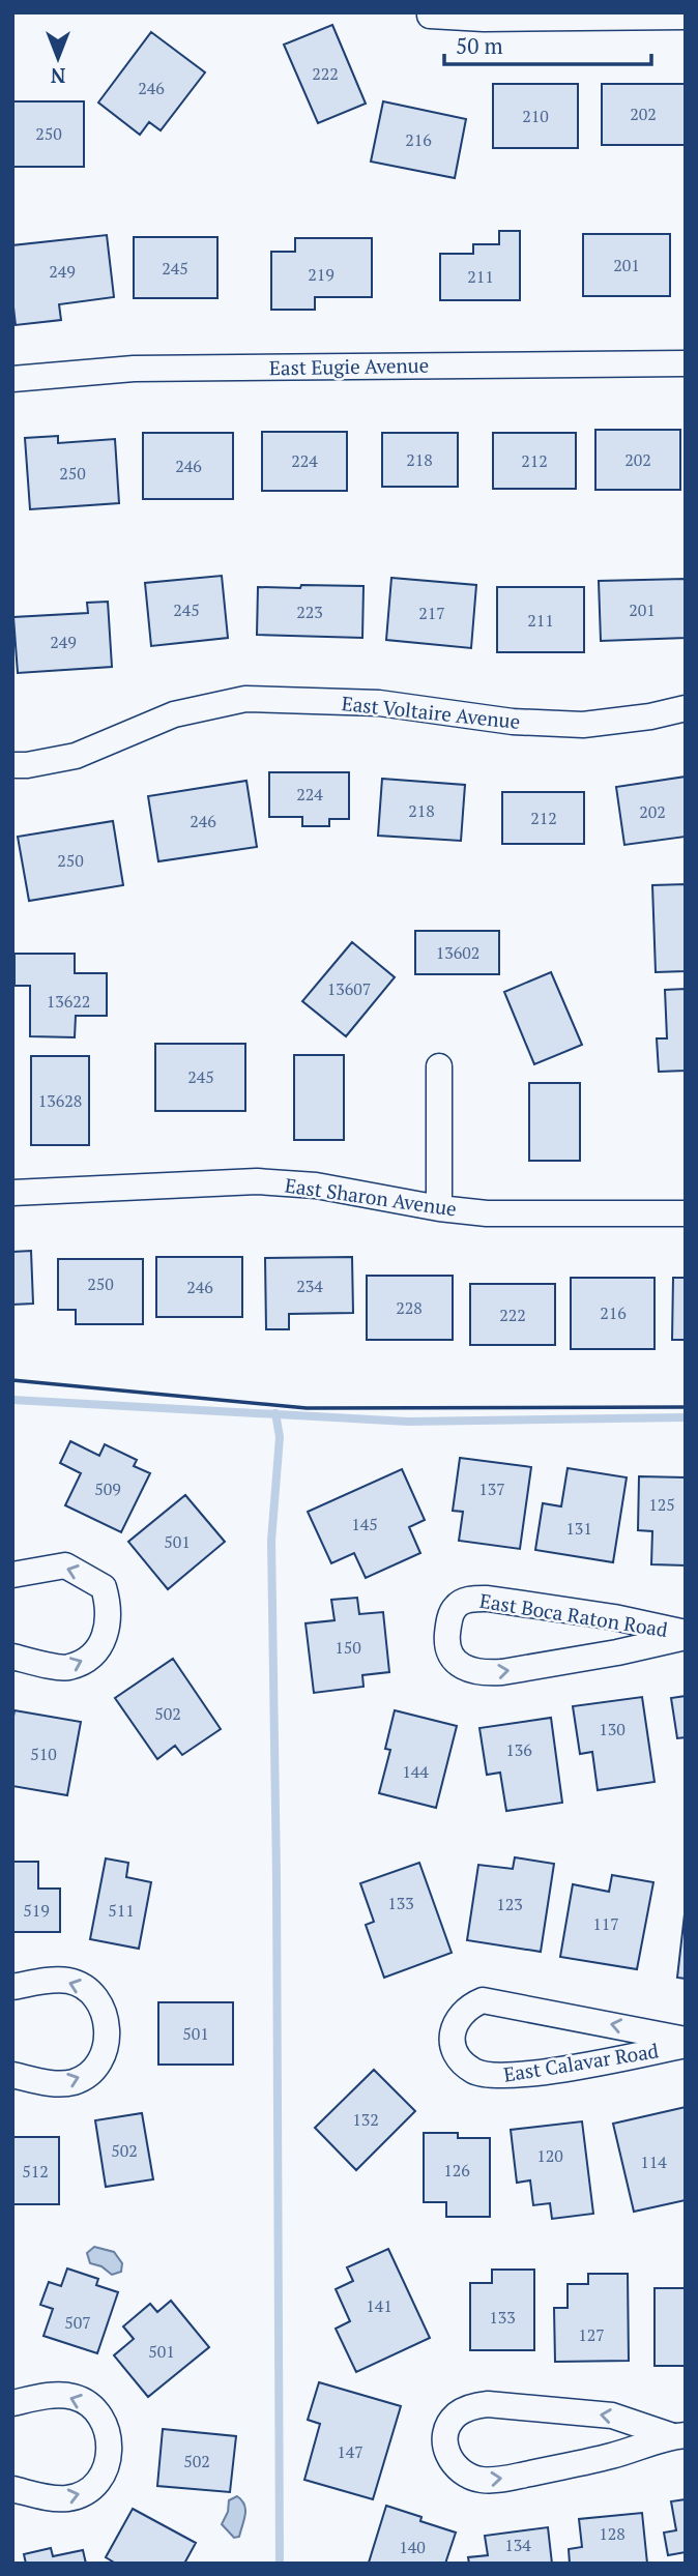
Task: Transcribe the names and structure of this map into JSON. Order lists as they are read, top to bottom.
{
  "streets": {
    "street": [
      "East Eugie Avenue",
      "East Voltaire Avenue",
      "East Sharon Avenue",
      "East Boca Raton Road",
      "East Calavar Road"
    ]
  },
  "house_numbers": [
    "222",
    "246",
    "202",
    "210",
    "250",
    "216",
    "201",
    "245",
    "249",
    "219",
    "211",
    "218",
    "202",
    "224",
    "212",
    "246",
    "250",
    "245",
    "201",
    "223",
    "217",
    "211",
    "249",
    "224",
    "218",
    "202",
    "212",
    "246",
    "250",
    "13602",
    "13607",
    "13622",
    "245",
    "13628",
    "250",
    "234",
    "246",
    "228",
    "216",
    "222",
    "509",
    "137",
    "125",
    "145",
    "131",
    "501",
    "150",
    "502",
    "130",
    "136",
    "510",
    "144",
    "133",
    "123",
    "519",
    "511",
    "117",
    "501",
    "132",
    "502",
    "120",
    "114",
    "126",
    "512",
    "141",
    "133",
    "507",
    "127",
    "501",
    "147",
    "502",
    "128",
    "134",
    "140"
  ],
  "scale_bar": "50 m",
  "north": "bottom"
}
